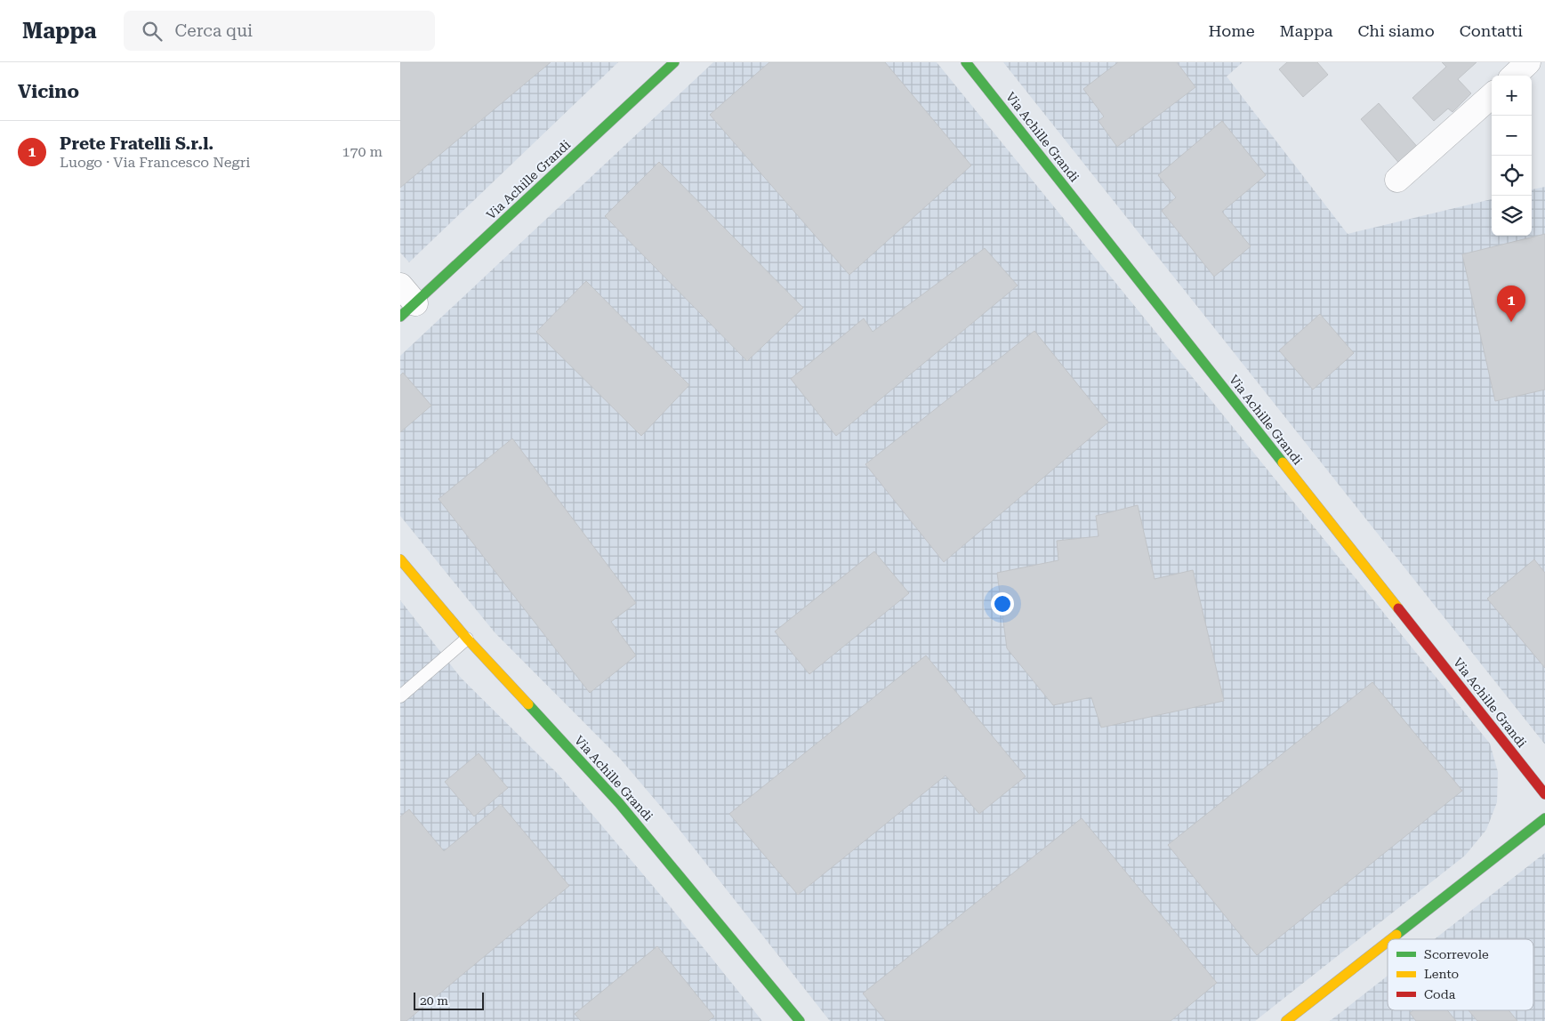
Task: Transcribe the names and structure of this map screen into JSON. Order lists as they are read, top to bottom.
{
  "streets": {
    "street": ["Via Achille Grandi"]
  },
  "legend": ["Scorrevole", "Lento", "Coda"],
  "scale_bar": "20 m",
  "page": {
    "header": "Mappa",
    "search": "Cerca qui",
    "nav": [
      "Home",
      "Mappa",
      "Chi siamo",
      "Contatti"
    ],
    "heading": "Vicino",
    "map_buttons": ["+", "−"],
    "list": [
      {
        "mark": "1",
        "name": "Prete Fratelli S.r.l.",
        "note": "Luogo · Via Francesco Negri",
        "value": "170 m"
      }
    ],
    "pins": "1",
    "scale": "20 m"
  }
}
